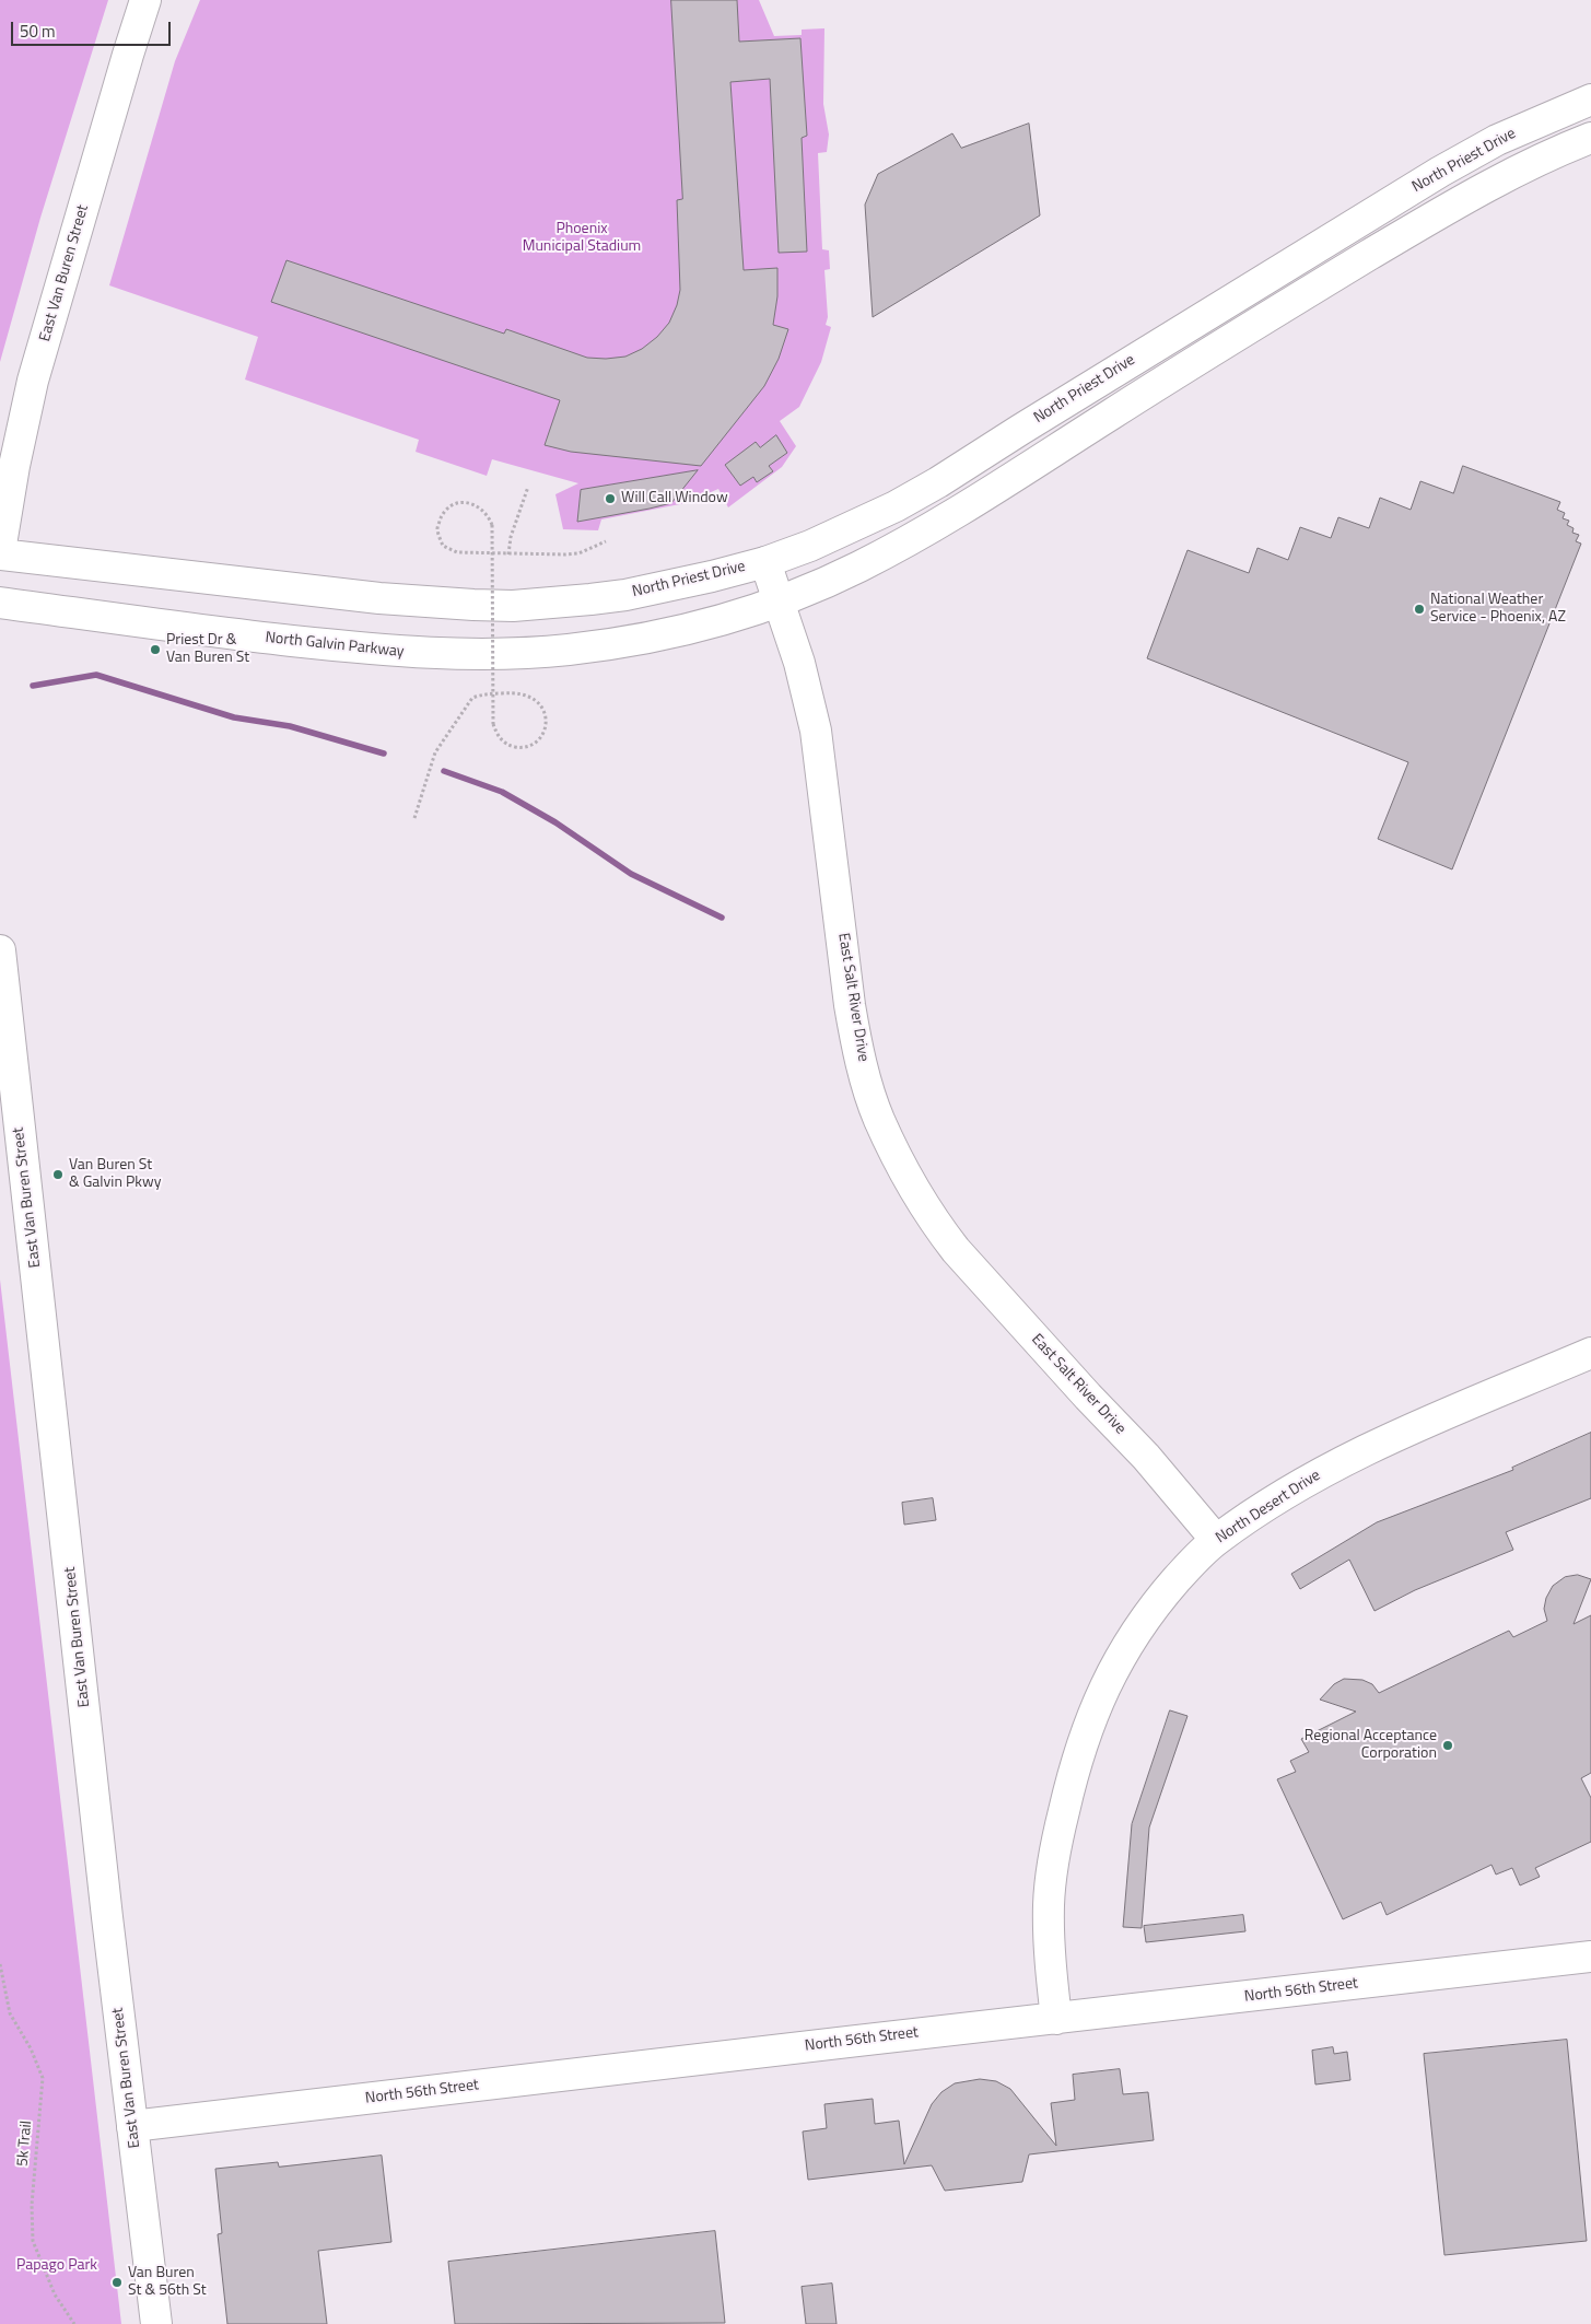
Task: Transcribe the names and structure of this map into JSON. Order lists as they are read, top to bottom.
{
  "streets": {
    "main road": [
      "North Priest Drive",
      "East Van Buren Street",
      "North Galvin Parkway",
      "East Salt River Drive",
      "North Desert Drive",
      "North 56th Street"
    ],
    "path": ["5k Trail"]
  },
  "crossings": [
    ["North Priest Drive", "East Van Buren Street"],
    ["North Priest Drive", "East Salt River Drive"],
    ["East Van Buren Street", "North 56th Street"],
    ["North Galvin Parkway", "East Salt River Drive"],
    ["East Salt River Drive", "North Desert Drive"],
    ["North Desert Drive", "North 56th Street"]
  ],
  "parks": ["Phoenix Municipal Stadium", "Papago Park"],
  "places": [
    "Will Call Window",
    "National Weather Service - Phoenix, AZ",
    "Priest Dr & Van Buren St",
    "Van Buren St & Galvin Pkwy",
    "Regional Acceptance Corporation",
    "Van Buren St & 56th St"
  ],
  "scale_bar": "50 m"
}
